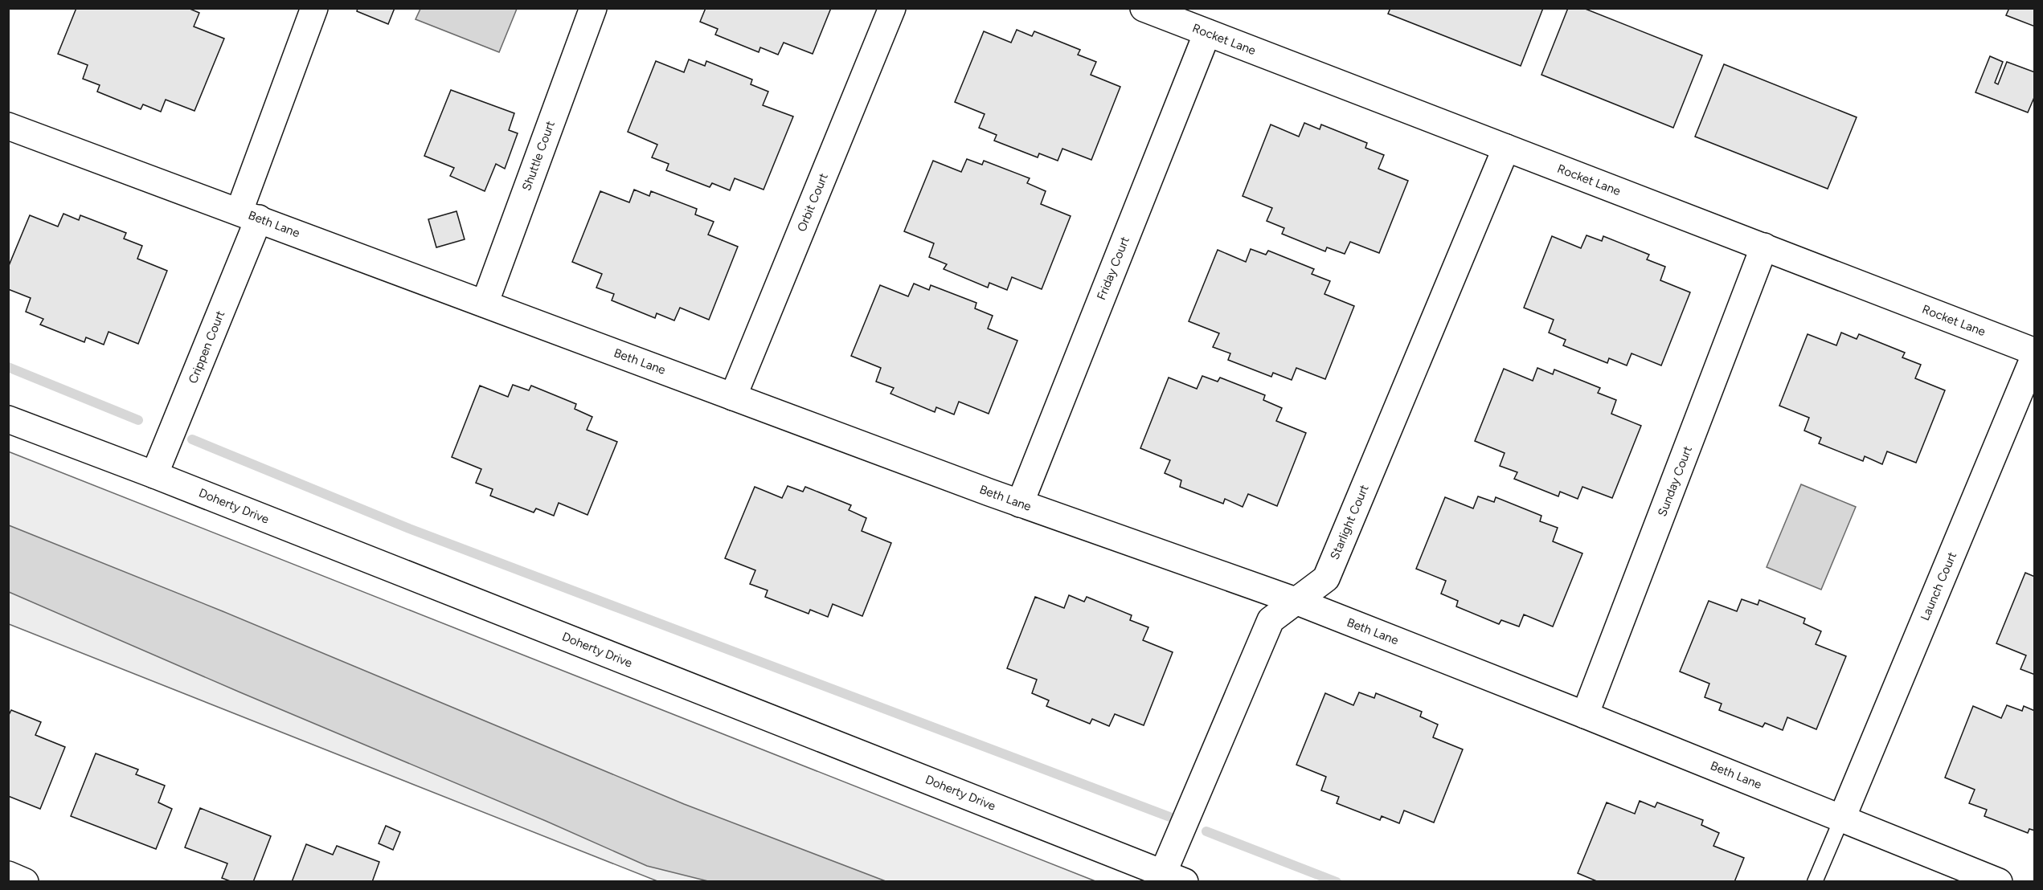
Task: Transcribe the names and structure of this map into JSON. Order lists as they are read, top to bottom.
{
  "streets": {
    "street": [
      "Rocket Lane",
      "Shuttle Court",
      "Orbit Court",
      "Beth Lane",
      "Friday Court",
      "Crippen Court",
      "Sunday Court",
      "Doherty Drive",
      "Starlight Court",
      "Launch Court"
    ]
  },
  "crossings": [
    ["Rocket Lane", "Friday Court"],
    ["Rocket Lane", "Sunday Court"],
    ["Rocket Lane", "Starlight Court"],
    ["Rocket Lane", "Launch Court"],
    ["Shuttle Court", "Beth Lane"],
    ["Orbit Court", "Beth Lane"],
    ["Beth Lane", "Friday Court"],
    ["Beth Lane", "Crippen Court"],
    ["Beth Lane", "Sunday Court"],
    ["Beth Lane", "Starlight Court"],
    ["Beth Lane", "Launch Court"],
    ["Crippen Court", "Doherty Drive"],
    ["Doherty Drive", "Starlight Court"]
  ]
}
